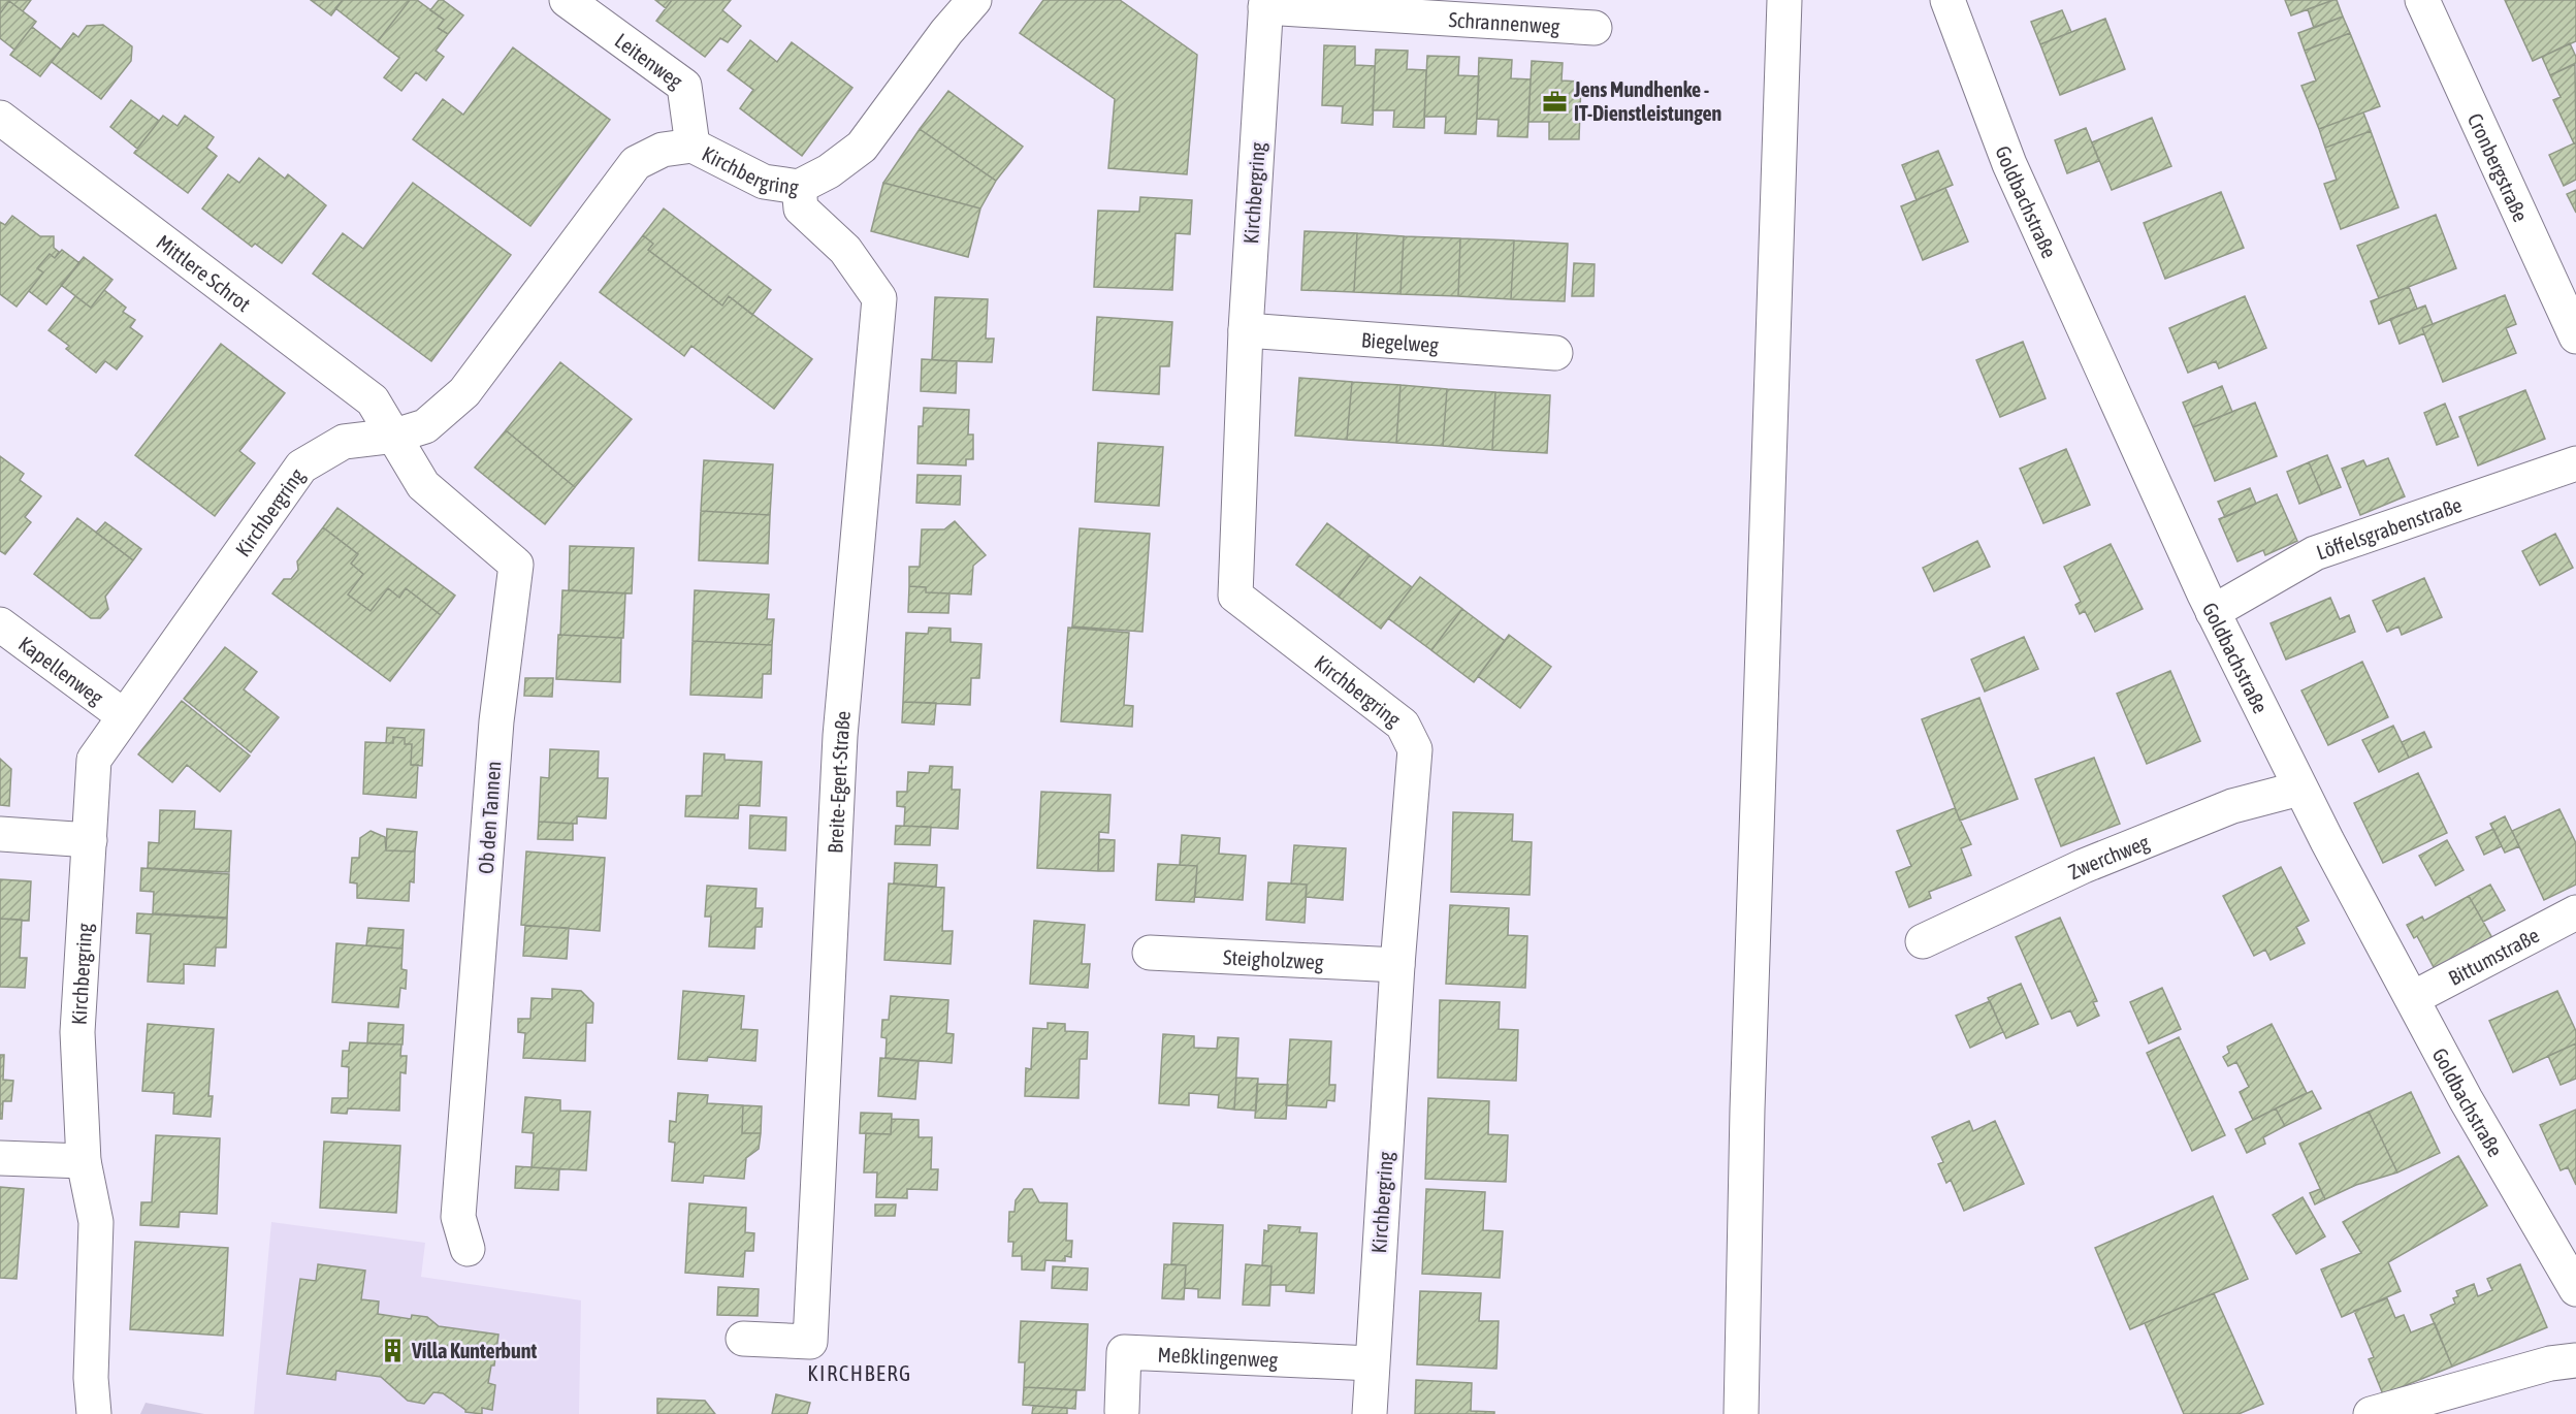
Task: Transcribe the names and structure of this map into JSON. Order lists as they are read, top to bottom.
{
  "streets": {
    "street": [
      "Schrannenweg",
      "Leitenweg",
      "Kirchbergring",
      "Cronbergstraße",
      "Goldbachstraße",
      "Mittlere Schrot",
      "Biegelweg",
      "Löffelsgrabenstraße",
      "Kapellenweg",
      "Breite-Egert-Straße",
      "Ob den Tannen",
      "Zwerchweg",
      "Bittumstraße",
      "Steigholzweg",
      "Meßklingenweg"
    ]
  },
  "crossings": [
    ["Schrannenweg", "Kirchbergring"],
    ["Leitenweg", "Kirchbergring"],
    ["Kirchbergring", "Mittlere Schrot"],
    ["Kirchbergring", "Biegelweg"],
    ["Kirchbergring", "Kapellenweg"],
    ["Kirchbergring", "Breite-Egert-Straße"],
    ["Kirchbergring", "Ob den Tannen"],
    ["Kirchbergring", "Steigholzweg"],
    ["Kirchbergring", "Meßklingenweg"],
    ["Goldbachstraße", "Löffelsgrabenstraße"],
    ["Goldbachstraße", "Zwerchweg"],
    ["Goldbachstraße", "Bittumstraße"],
    ["Mittlere Schrot", "Ob den Tannen"]
  ],
  "districts": ["KIRCHBERG"],
  "places": {
    "office": ["Jens Mundhenke - IT-Dienstleistungen"],
    "building": ["Villa Kunterbunt"]
  }
}
